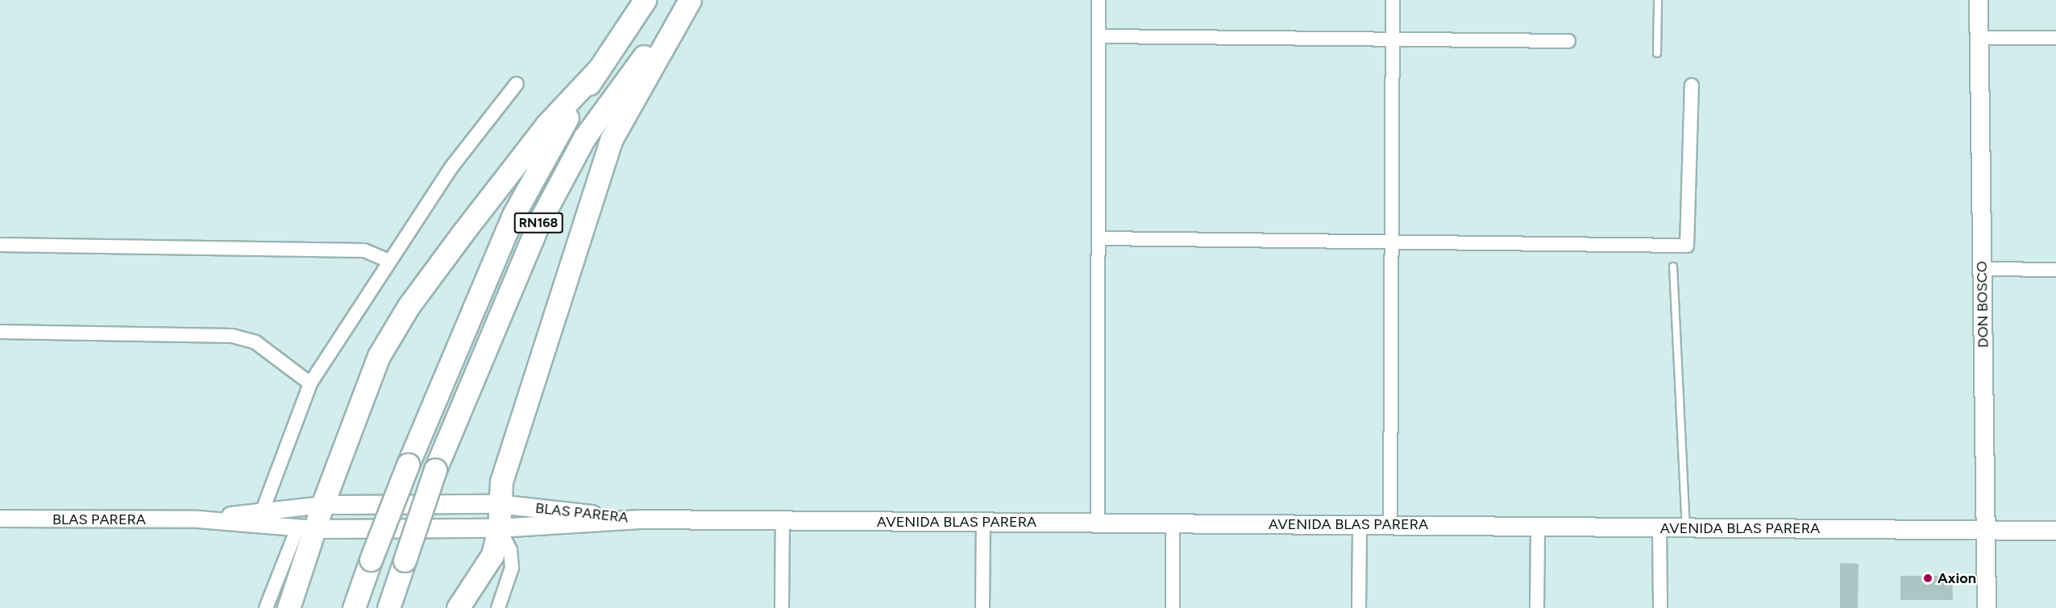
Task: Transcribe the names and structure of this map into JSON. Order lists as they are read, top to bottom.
{
  "streets": {
    "highway": ["RN168"],
    "main road": ["DON BOSCO", "BLAS PARERA", "AVENIDA BLAS PARERA"]
  },
  "crossings": [
    ["DON BOSCO", "AVENIDA BLAS PARERA"],
    ["BLAS PARERA", "AVENIDA BLAS PARERA"]
  ],
  "places": ["Axion"]
}
